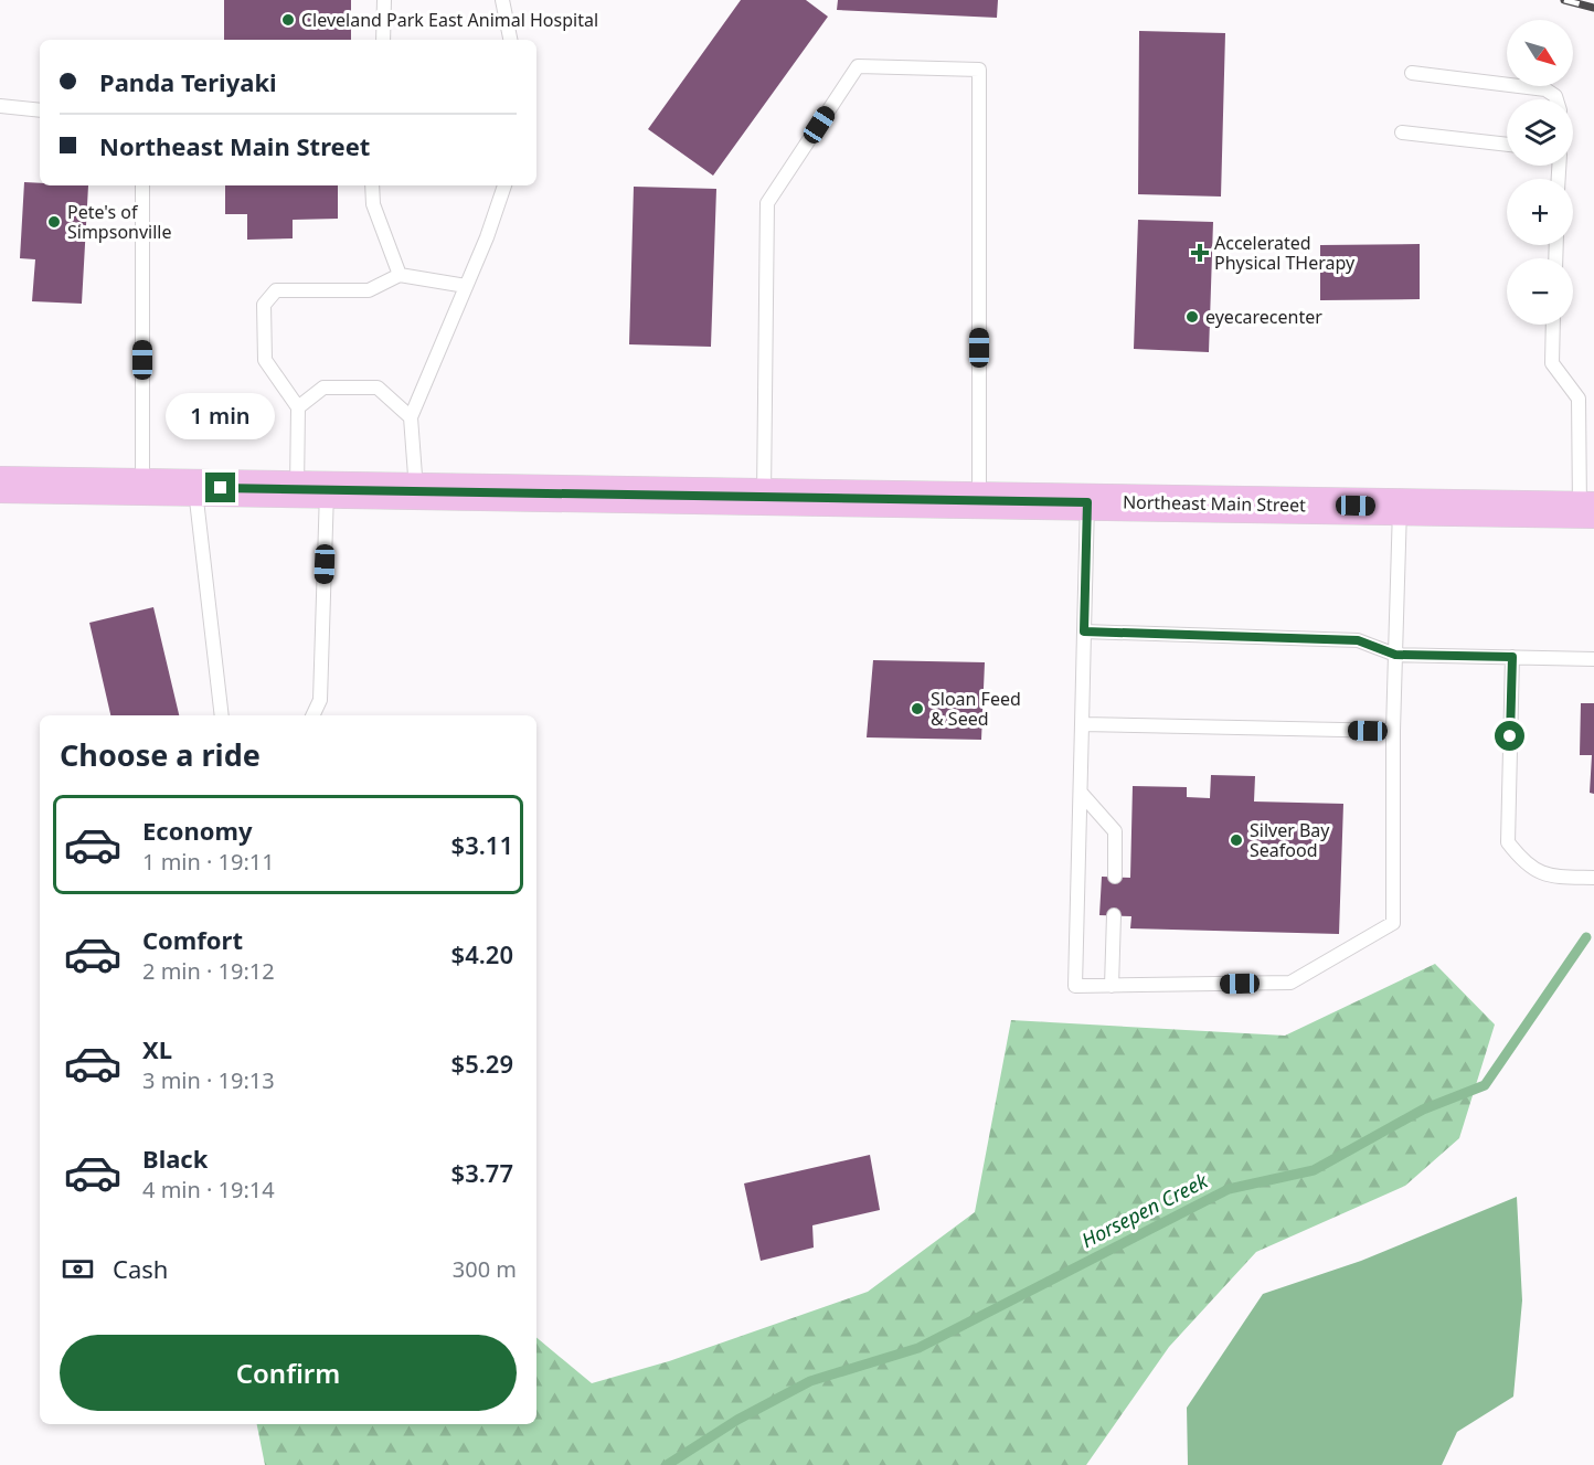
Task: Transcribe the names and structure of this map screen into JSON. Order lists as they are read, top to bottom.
{
  "streets": {
    "main road": ["Northeast Main Street"]
  },
  "water": ["Horsepen Creek"],
  "places": {
    "other": [
      "Cleveland Park East Animal Hospital",
      "Pete's of Simpsonville",
      "eyecarecenter",
      "Sloan Feed & Seed",
      "Silver Bay Seafood"
    ],
    "health": ["Accelerated Physical THerapy"]
  },
  "north": "bottom right",
  "page": {
    "map_buttons": ["+", "−"],
    "banner": ["Panda Teriyaki", "Northeast Main Street"],
    "bubble": "1 min",
    "heading": "Choose a ride",
    "list": [
      {
        "name": "Economy",
        "note": "1 min · 19:11",
        "value": "$3.11"
      },
      {
        "name": "Comfort",
        "note": "2 min · 19:12",
        "value": "$4.20"
      },
      {
        "name": "XL",
        "note": "3 min · 19:13",
        "value": "$5.29"
      },
      {
        "name": "Black",
        "note": "4 min · 19:14",
        "value": "$3.77"
      }
    ],
    "pay": ["Cash", "300 m"],
    "buttons": "Confirm"
  }
}
